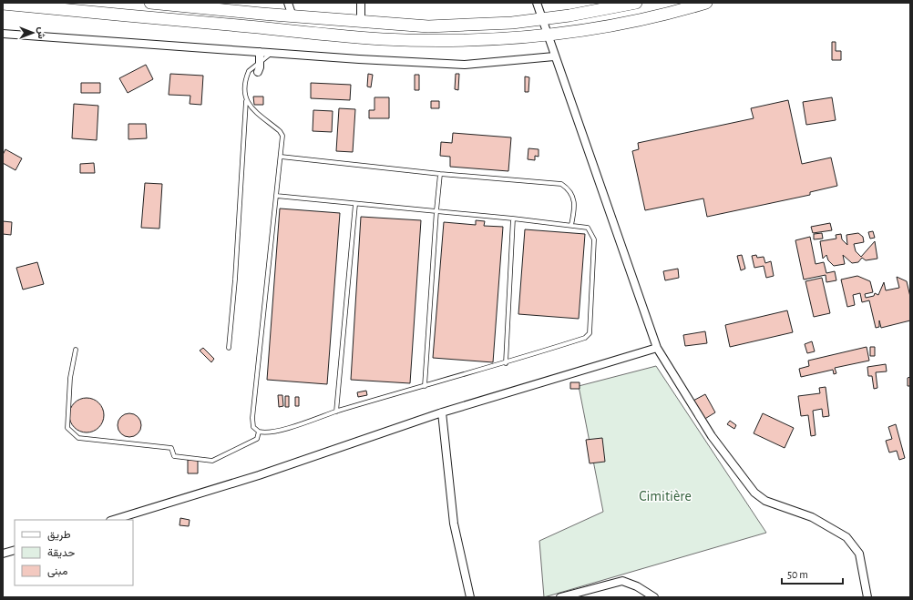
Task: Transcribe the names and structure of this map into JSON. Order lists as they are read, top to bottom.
{
  "parks": ["Cimitière"],
  "legend": ["طريق", "حديقة", "مبنى"],
  "scale_bar": "50 m",
  "north": "right"
}
